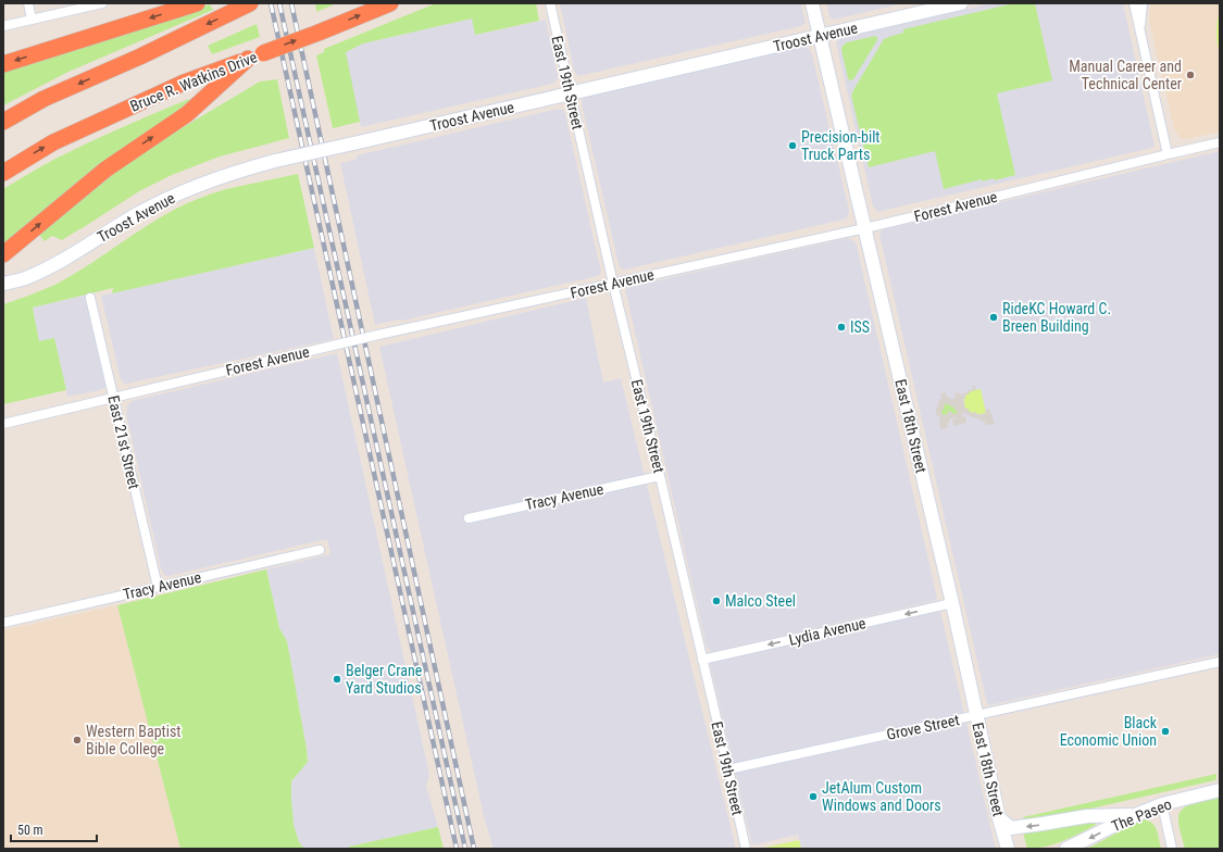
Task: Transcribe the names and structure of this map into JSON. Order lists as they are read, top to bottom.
{
  "streets": {
    "highway": ["Bruce R. Watkins Drive"],
    "main road": ["Troost Avenue", "East 18th Street", "The Paseo"],
    "street": [
      "East 19th Street",
      "Forest Avenue",
      "East 21st Street",
      "Tracy Avenue",
      "Lydia Avenue",
      "Grove Street"
    ]
  },
  "crossings": [
    ["Troost Avenue", "East 19th Street"],
    ["Troost Avenue", "East 18th Street"],
    ["East 19th Street", "Forest Avenue"],
    ["East 19th Street", "Tracy Avenue"],
    ["East 19th Street", "Lydia Avenue"],
    ["East 19th Street", "Grove Street"],
    ["Forest Avenue", "East 18th Street"],
    ["Forest Avenue", "East 21st Street"],
    ["East 18th Street", "Lydia Avenue"],
    ["East 18th Street", "Grove Street"],
    ["East 21st Street", "Tracy Avenue"]
  ],
  "one_way": ["Lydia Avenue", "The Paseo"],
  "places": [
    "Manual Career and Technical Center",
    "Precision-bilt Truck Parts",
    "RideKC Howard C. Breen Building",
    "ISS",
    "Malco Steel",
    "Belger Crane Yard Studios",
    "Black Economic Union",
    "Western Baptist Bible College",
    "JetAlum Custom Windows and Doors"
  ],
  "scale_bar": "50 m"
}
